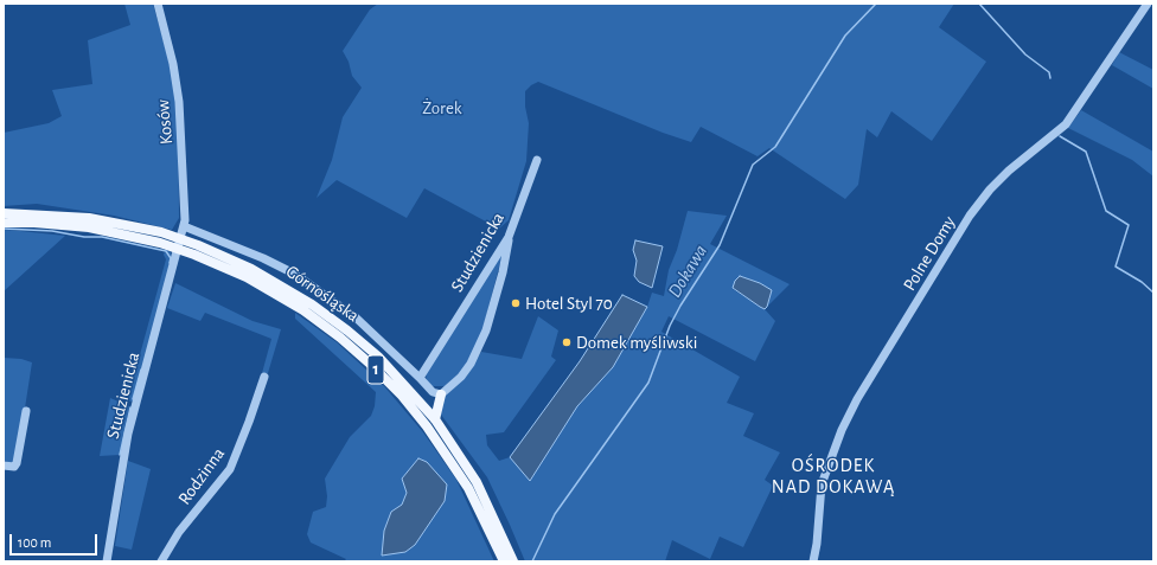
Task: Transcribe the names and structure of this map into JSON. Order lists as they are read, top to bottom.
{
  "streets": {
    "main road": ["Górnośląska", "1"],
    "street": [
      "Kosów",
      "Studzienicka",
      "Polne Domy",
      "Rodzinna"
    ]
  },
  "crossings": [
    ["Kosów", "Studzienicka"],
    ["Kosów", "Górnośląska"],
    ["Studzienicka", "Górnośląska"]
  ],
  "districts": ["OŚRODEK NAD DOKAWĄ"],
  "water": ["Dokawa"],
  "parks": ["Żorek"],
  "places": ["Hotel Styl 70", "Domek myśliwski"],
  "scale_bar": "100 m"
}
